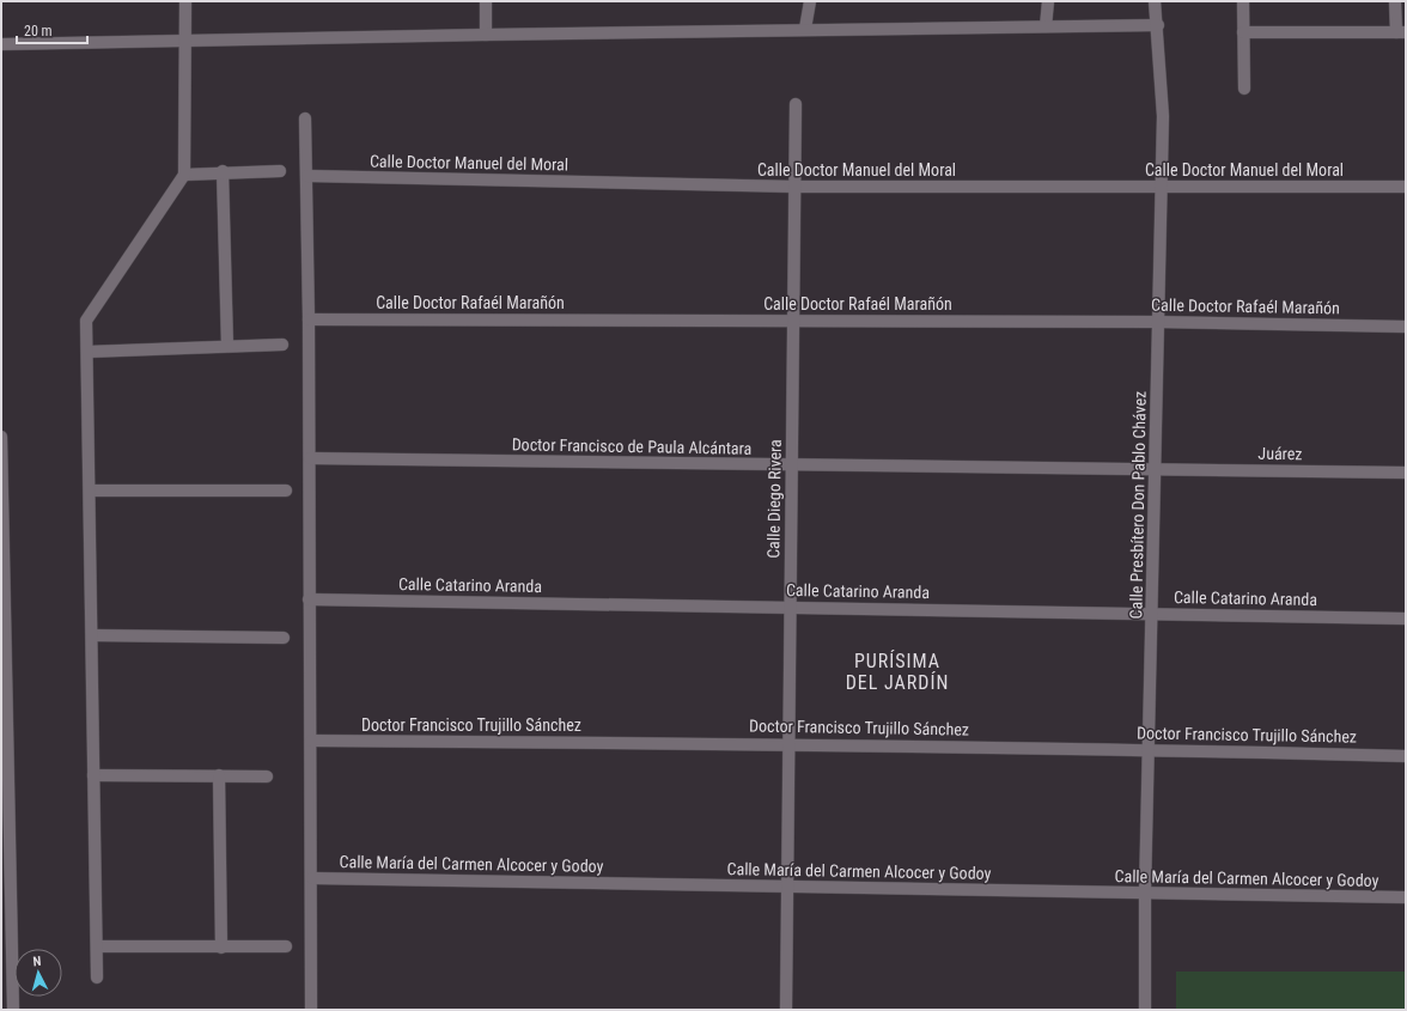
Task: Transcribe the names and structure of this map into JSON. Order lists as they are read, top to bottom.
{
  "streets": {
    "street": [
      "Calle Doctor Manuel del Moral",
      "Calle Doctor Rafaél Marañón",
      "Doctor Francisco de Paula Alcántara",
      "Juárez",
      "Calle Diego Rivera",
      "Calle Presbítero Don Pablo Chávez",
      "Calle Catarino Aranda",
      "Doctor Francisco Trujillo Sánchez",
      "Calle María del Carmen Alcocer y Godoy"
    ]
  },
  "crossings": [
    ["Calle Doctor Manuel del Moral", "Calle Diego Rivera"],
    ["Calle Doctor Manuel del Moral", "Calle Presbítero Don Pablo Chávez"],
    ["Calle Doctor Rafaél Marañón", "Calle Diego Rivera"],
    ["Calle Doctor Rafaél Marañón", "Calle Presbítero Don Pablo Chávez"],
    ["Doctor Francisco de Paula Alcántara", "Juárez"],
    ["Doctor Francisco de Paula Alcántara", "Calle Diego Rivera"],
    ["Doctor Francisco de Paula Alcántara", "Calle Presbítero Don Pablo Chávez"],
    ["Juárez", "Calle Presbítero Don Pablo Chávez"],
    ["Calle Diego Rivera", "Calle Catarino Aranda"],
    ["Calle Diego Rivera", "Doctor Francisco Trujillo Sánchez"],
    ["Calle Diego Rivera", "Calle María del Carmen Alcocer y Godoy"],
    ["Calle Presbítero Don Pablo Chávez", "Calle Catarino Aranda"],
    ["Calle Presbítero Don Pablo Chávez", "Doctor Francisco Trujillo Sánchez"],
    ["Calle Presbítero Don Pablo Chávez", "Calle María del Carmen Alcocer y Godoy"]
  ],
  "districts": ["PURÍSIMA DEL JARDÍN"],
  "scale_bar": "20 m",
  "north": "top"
}
